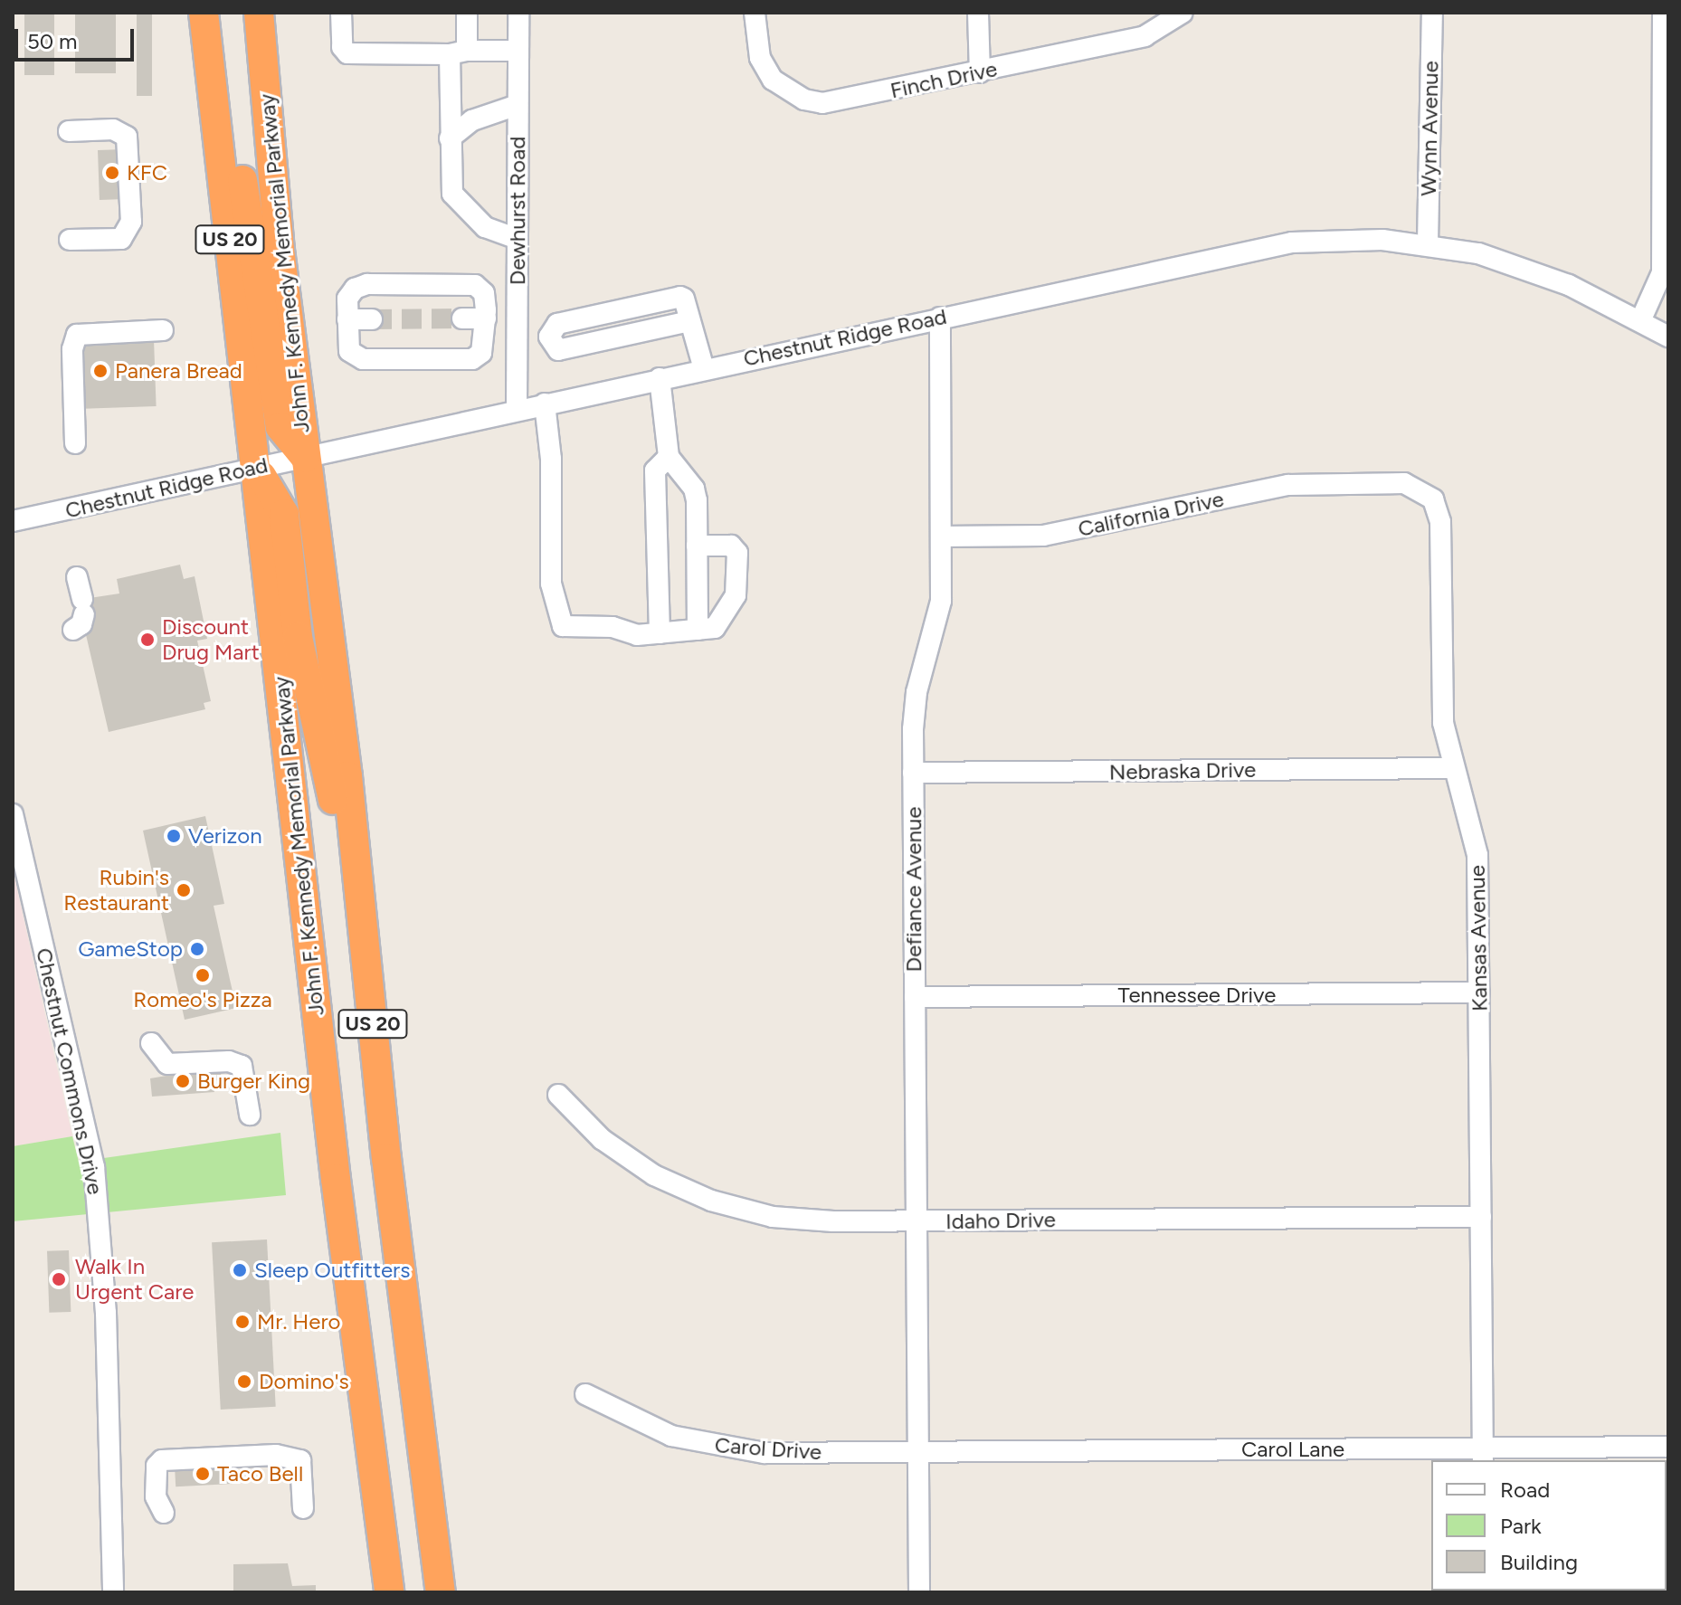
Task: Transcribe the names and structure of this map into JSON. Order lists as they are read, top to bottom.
{
  "streets": {
    "highway": ["US 20", "John F. Kennedy Memorial Parkway"],
    "street": [
      "Finch Drive",
      "Wynn Avenue",
      "Dewhurst Road",
      "Chestnut Ridge Road",
      "California Drive",
      "Nebraska Drive",
      "Defiance Avenue",
      "Kansas Avenue",
      "Tennessee Drive",
      "Chestnut Commons Drive",
      "Idaho Drive",
      "Carol Drive",
      "Carol Lane"
    ]
  },
  "crossings": [
    ["Wynn Avenue", "Chestnut Ridge Road"],
    ["Dewhurst Road", "Chestnut Ridge Road"],
    ["John F. Kennedy Memorial Parkway", "Chestnut Ridge Road"],
    ["Chestnut Ridge Road", "Defiance Avenue"],
    ["California Drive", "Defiance Avenue"],
    ["California Drive", "Kansas Avenue"],
    ["Nebraska Drive", "Defiance Avenue"],
    ["Nebraska Drive", "Kansas Avenue"],
    ["Defiance Avenue", "Tennessee Drive"],
    ["Defiance Avenue", "Idaho Drive"],
    ["Defiance Avenue", "Carol Drive"],
    ["Defiance Avenue", "Carol Lane"],
    ["Kansas Avenue", "Tennessee Drive"],
    ["Kansas Avenue", "Idaho Drive"],
    ["Kansas Avenue", "Carol Lane"],
    ["Carol Drive", "Carol Lane"]
  ],
  "places": [
    "KFC",
    "Panera Bread",
    "Discount Drug Mart",
    "Verizon",
    "Rubin's Restaurant",
    "GameStop",
    "Romeo's Pizza",
    "Burger King",
    "Sleep Outfitters",
    "Walk In Urgent Care",
    "Mr. Hero",
    "Domino's",
    "Taco Bell"
  ],
  "legend": ["Road", "Park", "Building"],
  "scale_bar": "50 m"
}
